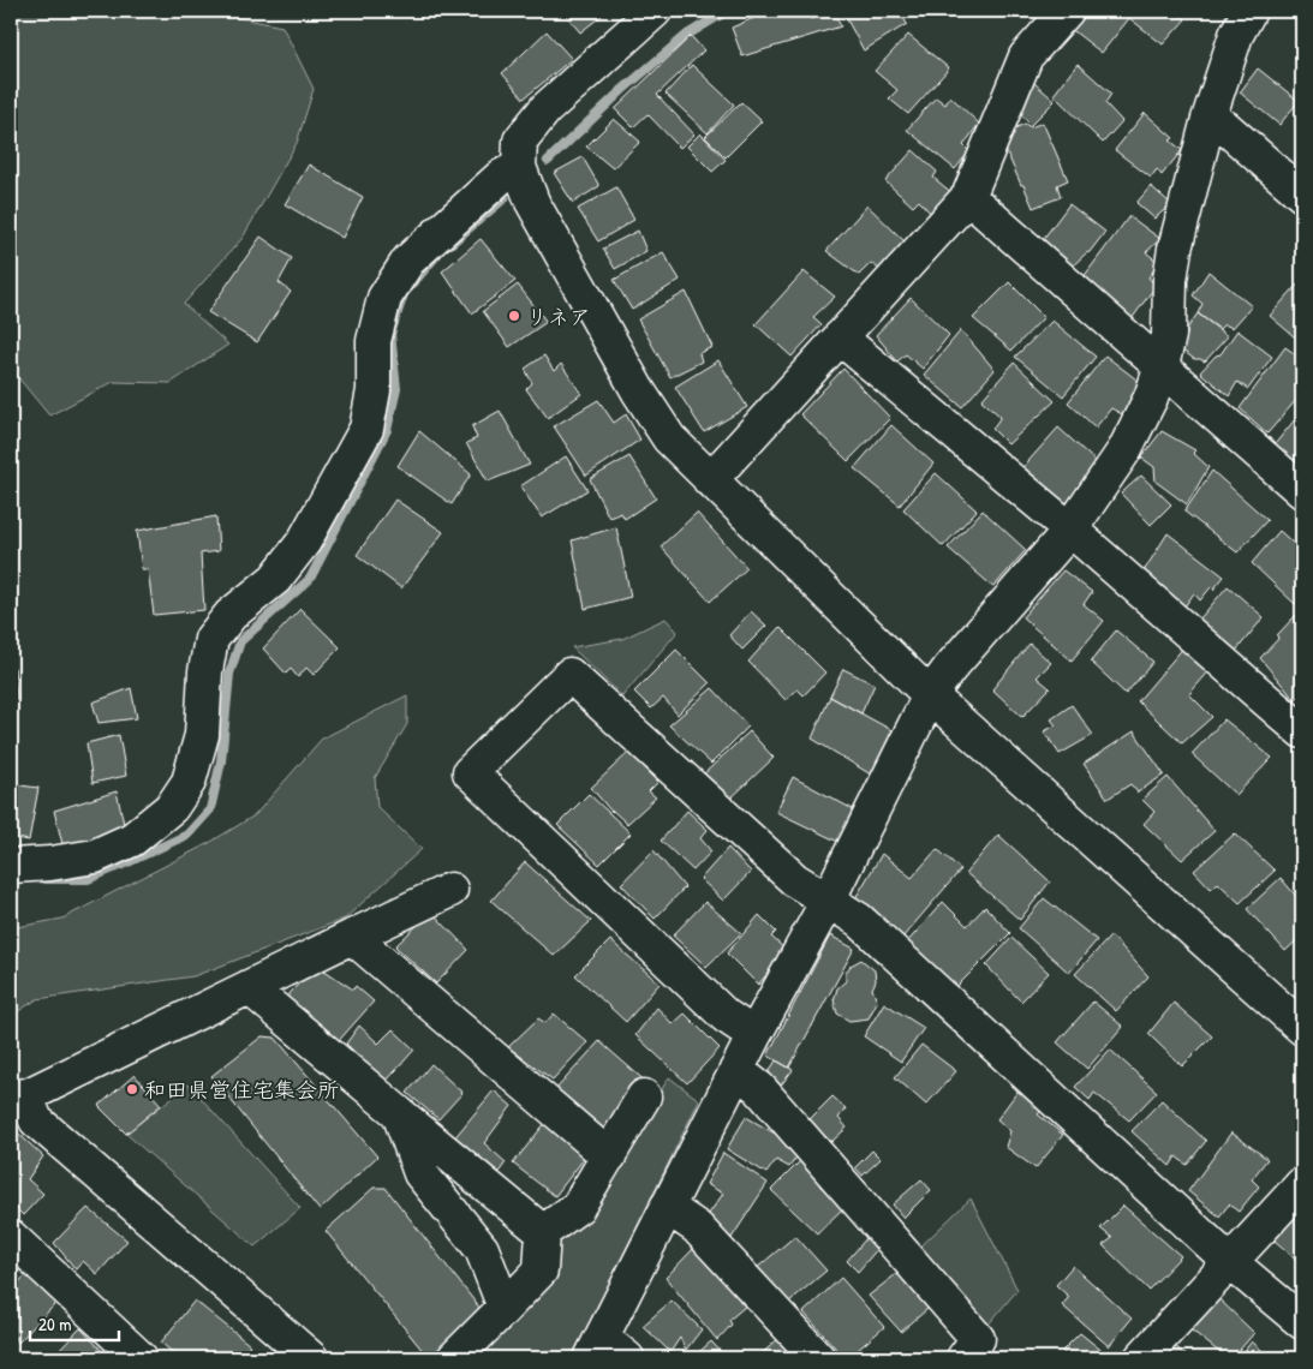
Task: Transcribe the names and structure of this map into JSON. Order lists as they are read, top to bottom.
{
  "places": ["リネア", "和田県営住宅集会所"],
  "scale_bar": "20 m"
}
